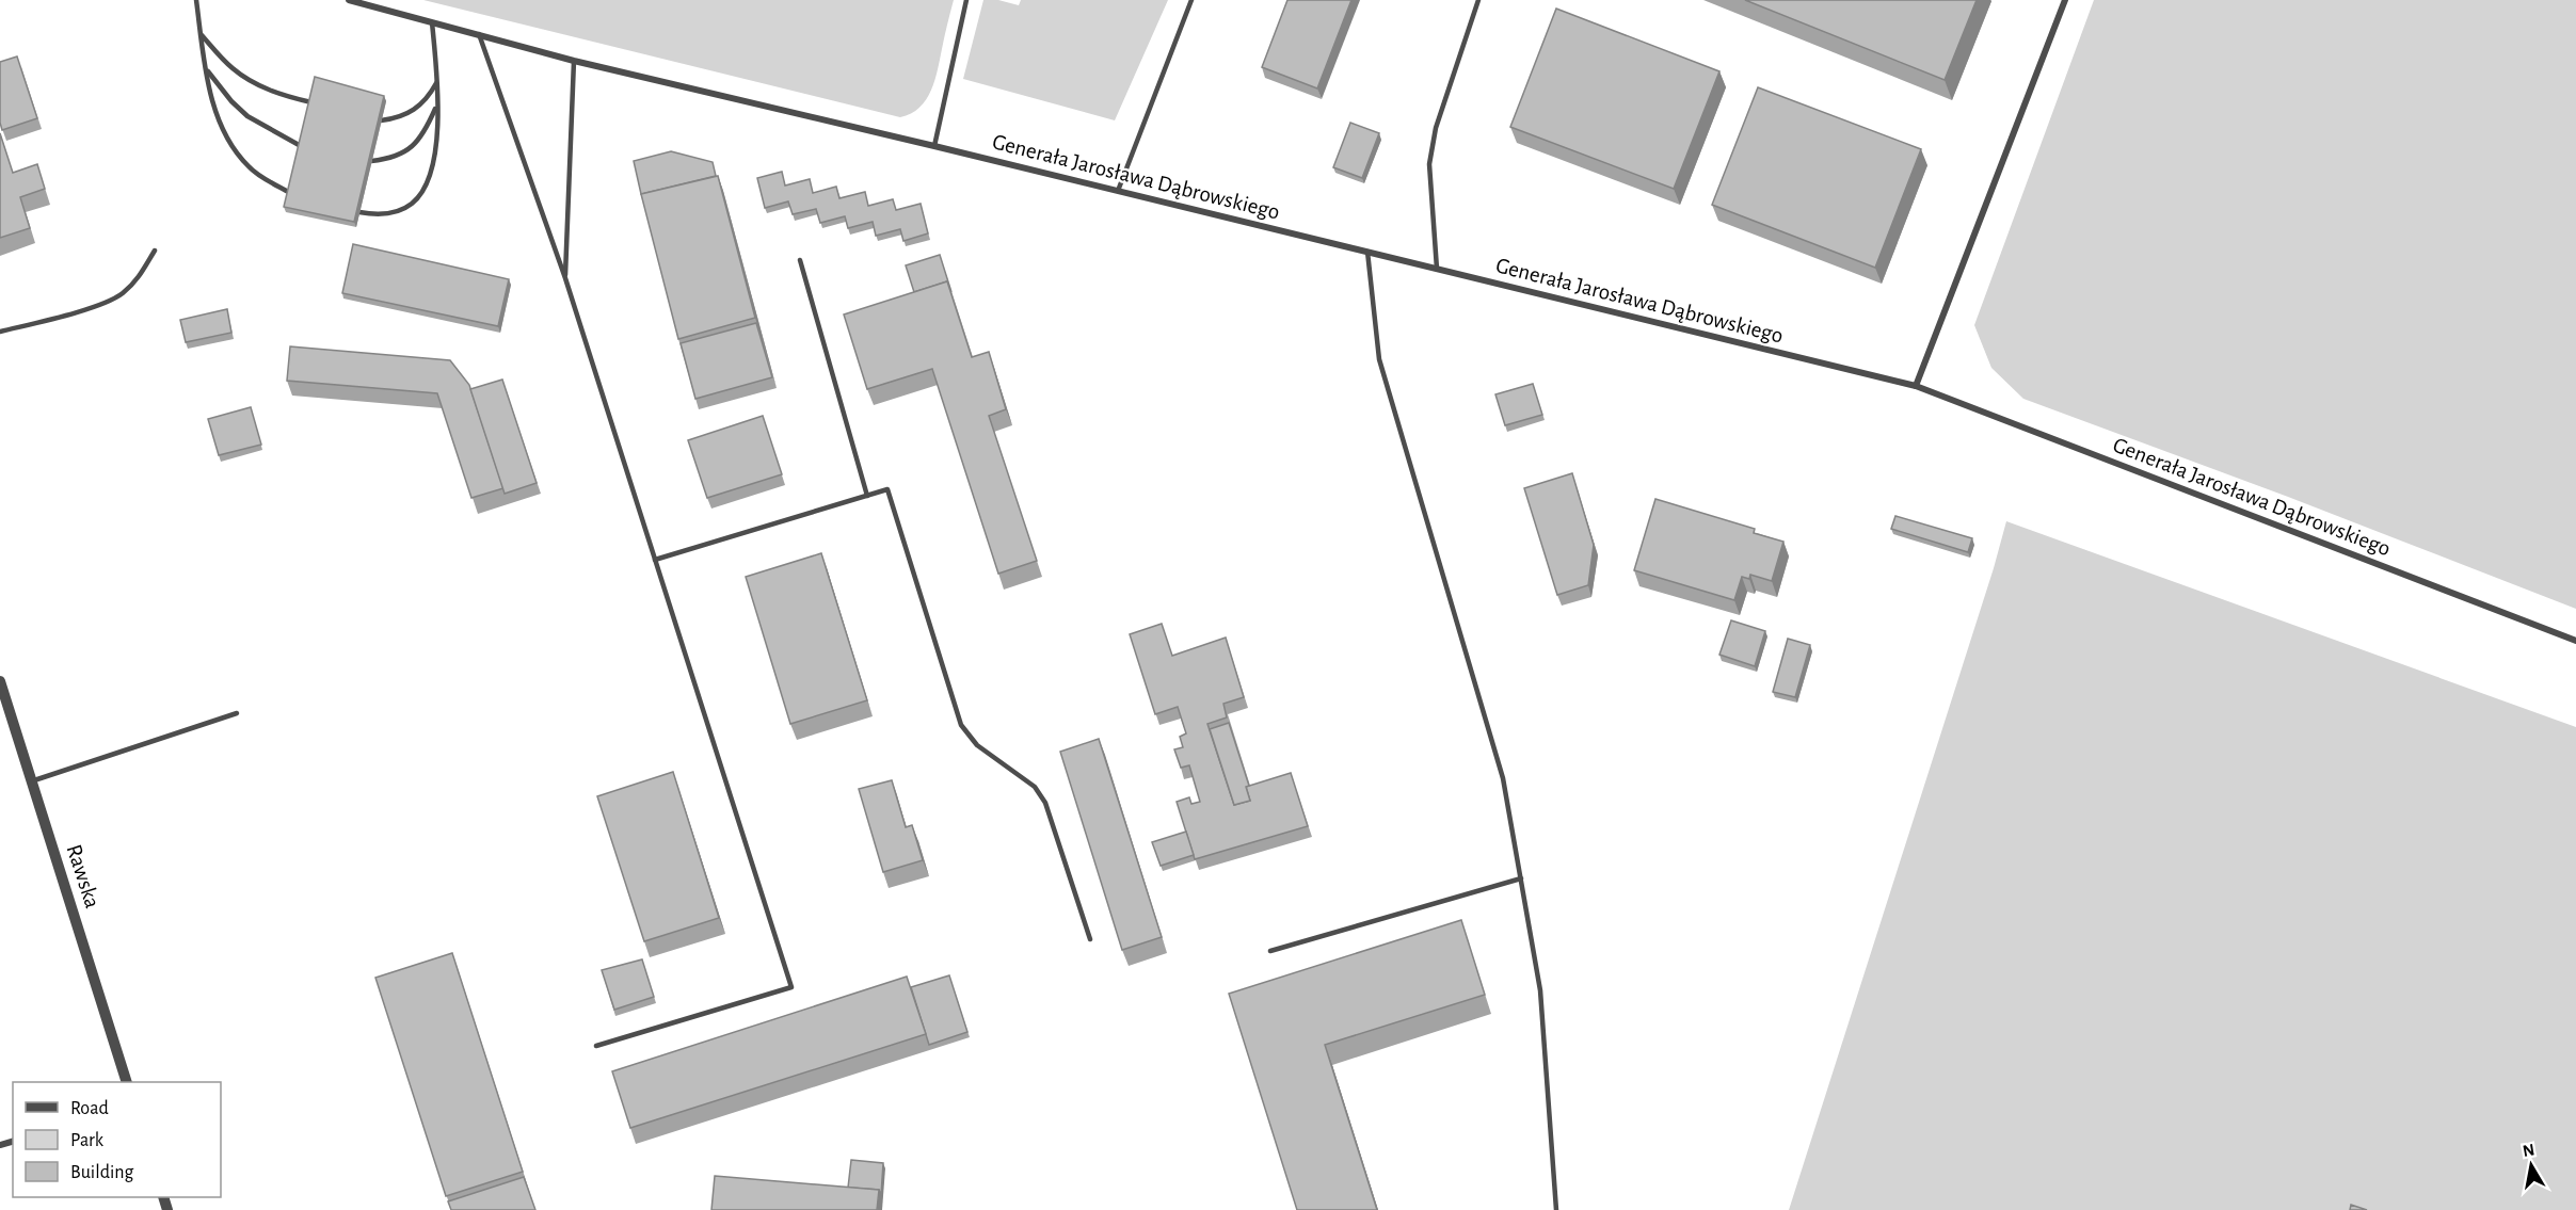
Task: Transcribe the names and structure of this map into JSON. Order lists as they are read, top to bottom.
{
  "streets": {
    "street": ["Generała Jarosława Dąbrowskiego", "Rawska"]
  },
  "legend": ["Road", "Park", "Building"],
  "north": "top"
}
